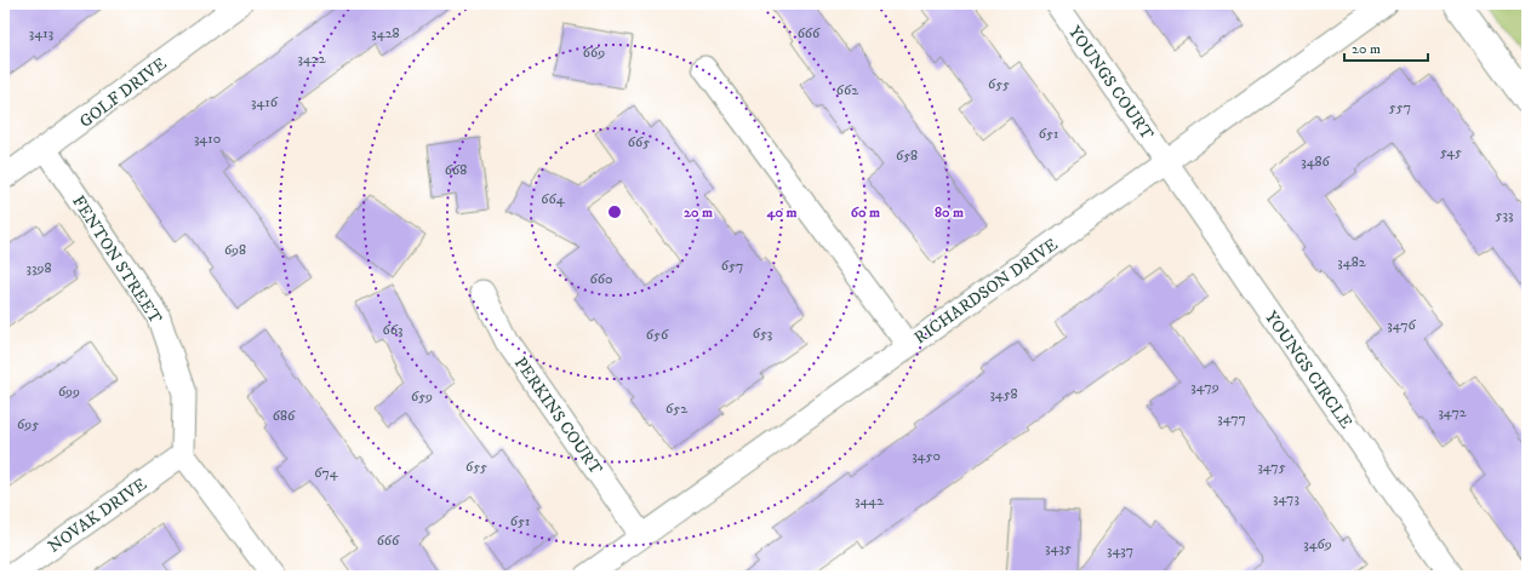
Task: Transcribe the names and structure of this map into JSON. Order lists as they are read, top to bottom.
{
  "streets": {
    "street": [
      "YOUNGS COURT",
      "GOLF DRIVE",
      "FENTON STREET",
      "RICHARDSON DRIVE",
      "YOUNGS CIRCLE",
      "PERKINS COURT",
      "NOVAK DRIVE"
    ]
  },
  "crossings": [
    ["YOUNGS COURT", "RICHARDSON DRIVE"],
    ["YOUNGS COURT", "YOUNGS CIRCLE"],
    ["GOLF DRIVE", "FENTON STREET"],
    ["FENTON STREET", "NOVAK DRIVE"],
    ["RICHARDSON DRIVE", "YOUNGS CIRCLE"],
    ["RICHARDSON DRIVE", "PERKINS COURT"]
  ],
  "house_numbers": [
    "3413",
    "3428",
    "666",
    "669",
    "3422",
    "655",
    "662",
    "3416",
    "557",
    "651",
    "3410",
    "665",
    "545",
    "658",
    "3486",
    "668",
    "664",
    "533",
    "698",
    "3482",
    "657",
    "3398",
    "660",
    "3476",
    "663",
    "653",
    "656",
    "3479",
    "699",
    "3458",
    "659",
    "652",
    "3472",
    "686",
    "3477",
    "695",
    "3450",
    "655",
    "3475",
    "674",
    "3473",
    "3442",
    "651",
    "666",
    "3469",
    "3435",
    "3437"
  ],
  "scale_bar": "20 m",
  "rings": [
    "20 m",
    "40 m",
    "60 m",
    "80 m"
  ]
}
